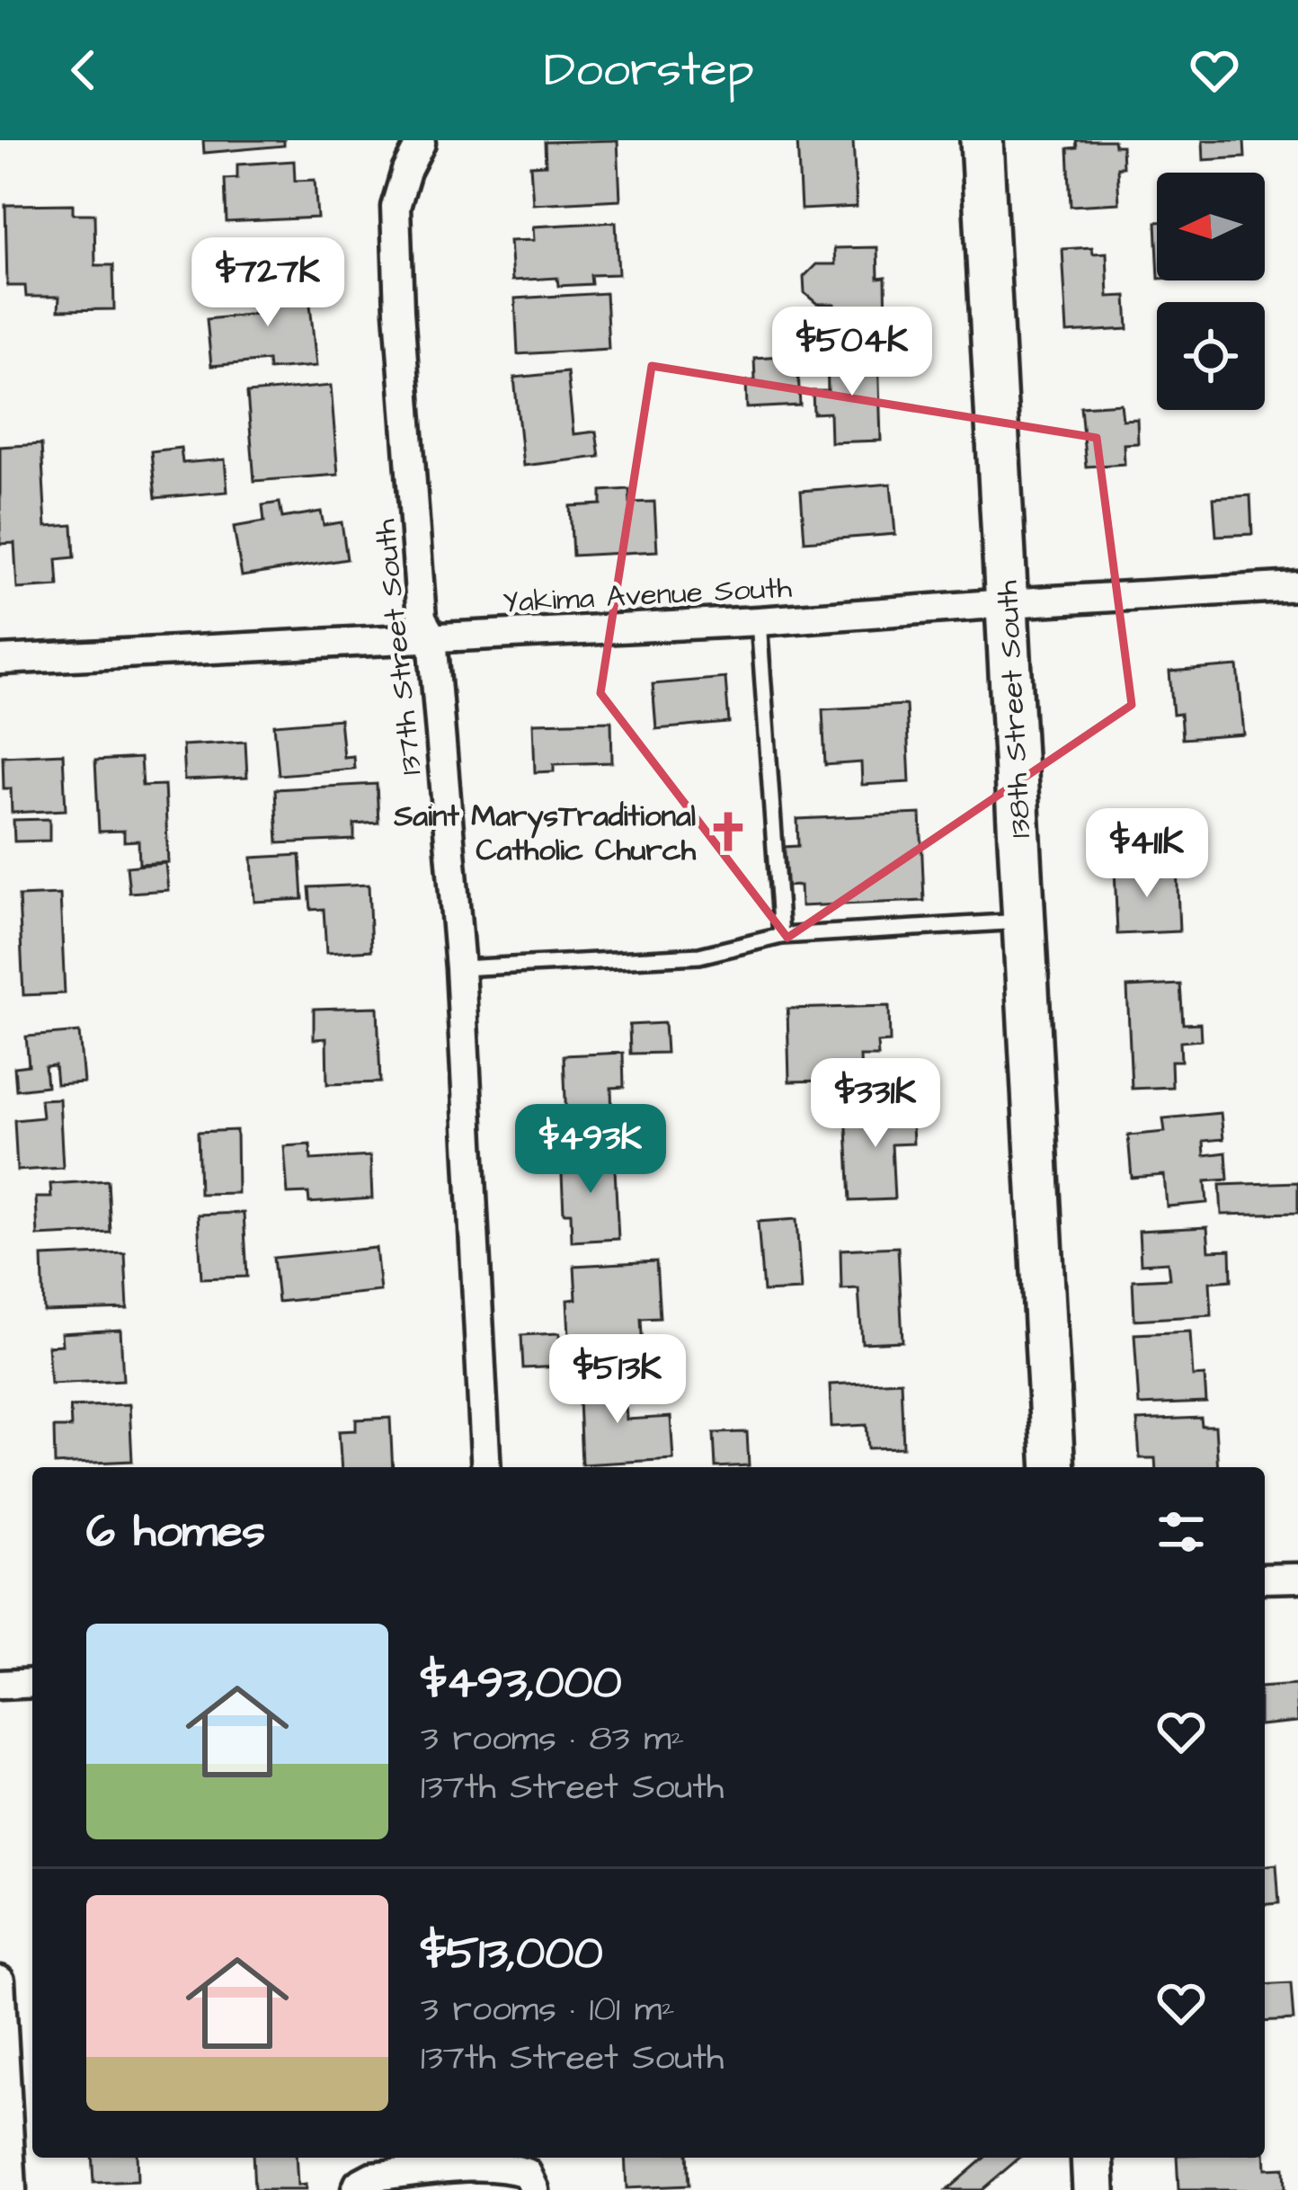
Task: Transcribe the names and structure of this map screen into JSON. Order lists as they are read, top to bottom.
{
  "streets": {
    "street": ["Yakima Avenue South", "137th Street South", "138th Street South"]
  },
  "crossings": [
    ["Yakima Avenue South", "137th Street South"],
    ["Yakima Avenue South", "138th Street South"]
  ],
  "places": {
    "church": ["Saint MarysTraditional Catholic Church"]
  },
  "north": "left",
  "page": {
    "header": "Doorstep",
    "price": [
      "$727K",
      "$504K",
      "$411K",
      "$331K",
      "$493K",
      "$513K"
    ],
    "heading": "6 homes",
    "list": [
      {
        "name": "$493,000",
        "note": "3 rooms · 83 m² · 137th Street South"
      },
      {
        "name": "$513,000",
        "note": "3 rooms · 101 m² · 137th Street South"
      }
    ]
  }
}
